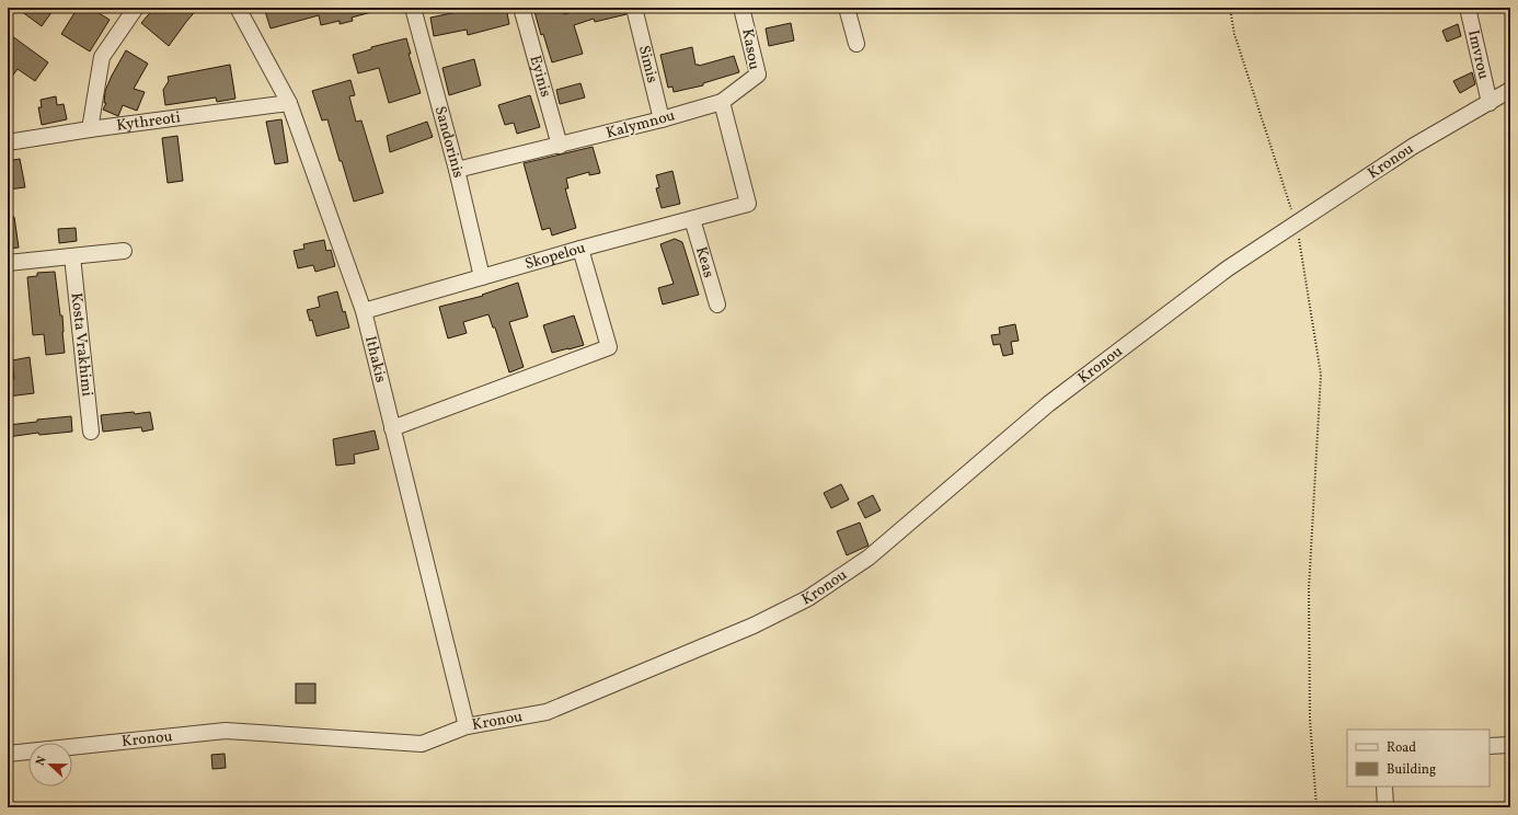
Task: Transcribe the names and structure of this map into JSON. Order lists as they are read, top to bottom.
{
  "streets": {
    "street": [
      "Kasou",
      "Imvrou",
      "Simis",
      "Eyinis",
      "Kythreoti",
      "Kalymnou",
      "Sandorinis",
      "Kronou",
      "Skopelou",
      "Keas",
      "Kosta Vrakhimi",
      "Ithakis"
    ]
  },
  "crossings": [
    ["Kasou", "Kalymnou"],
    ["Kasou", "Skopelou"],
    ["Imvrou", "Kronou"],
    ["Simis", "Kalymnou"],
    ["Eyinis", "Kalymnou"],
    ["Kythreoti", "Ithakis"],
    ["Kalymnou", "Sandorinis"],
    ["Kalymnou", "Skopelou"],
    ["Sandorinis", "Skopelou"],
    ["Kronou", "Ithakis"],
    ["Skopelou", "Keas"],
    ["Skopelou", "Ithakis"]
  ],
  "legend": ["Road", "Building"],
  "north": "left"
}
